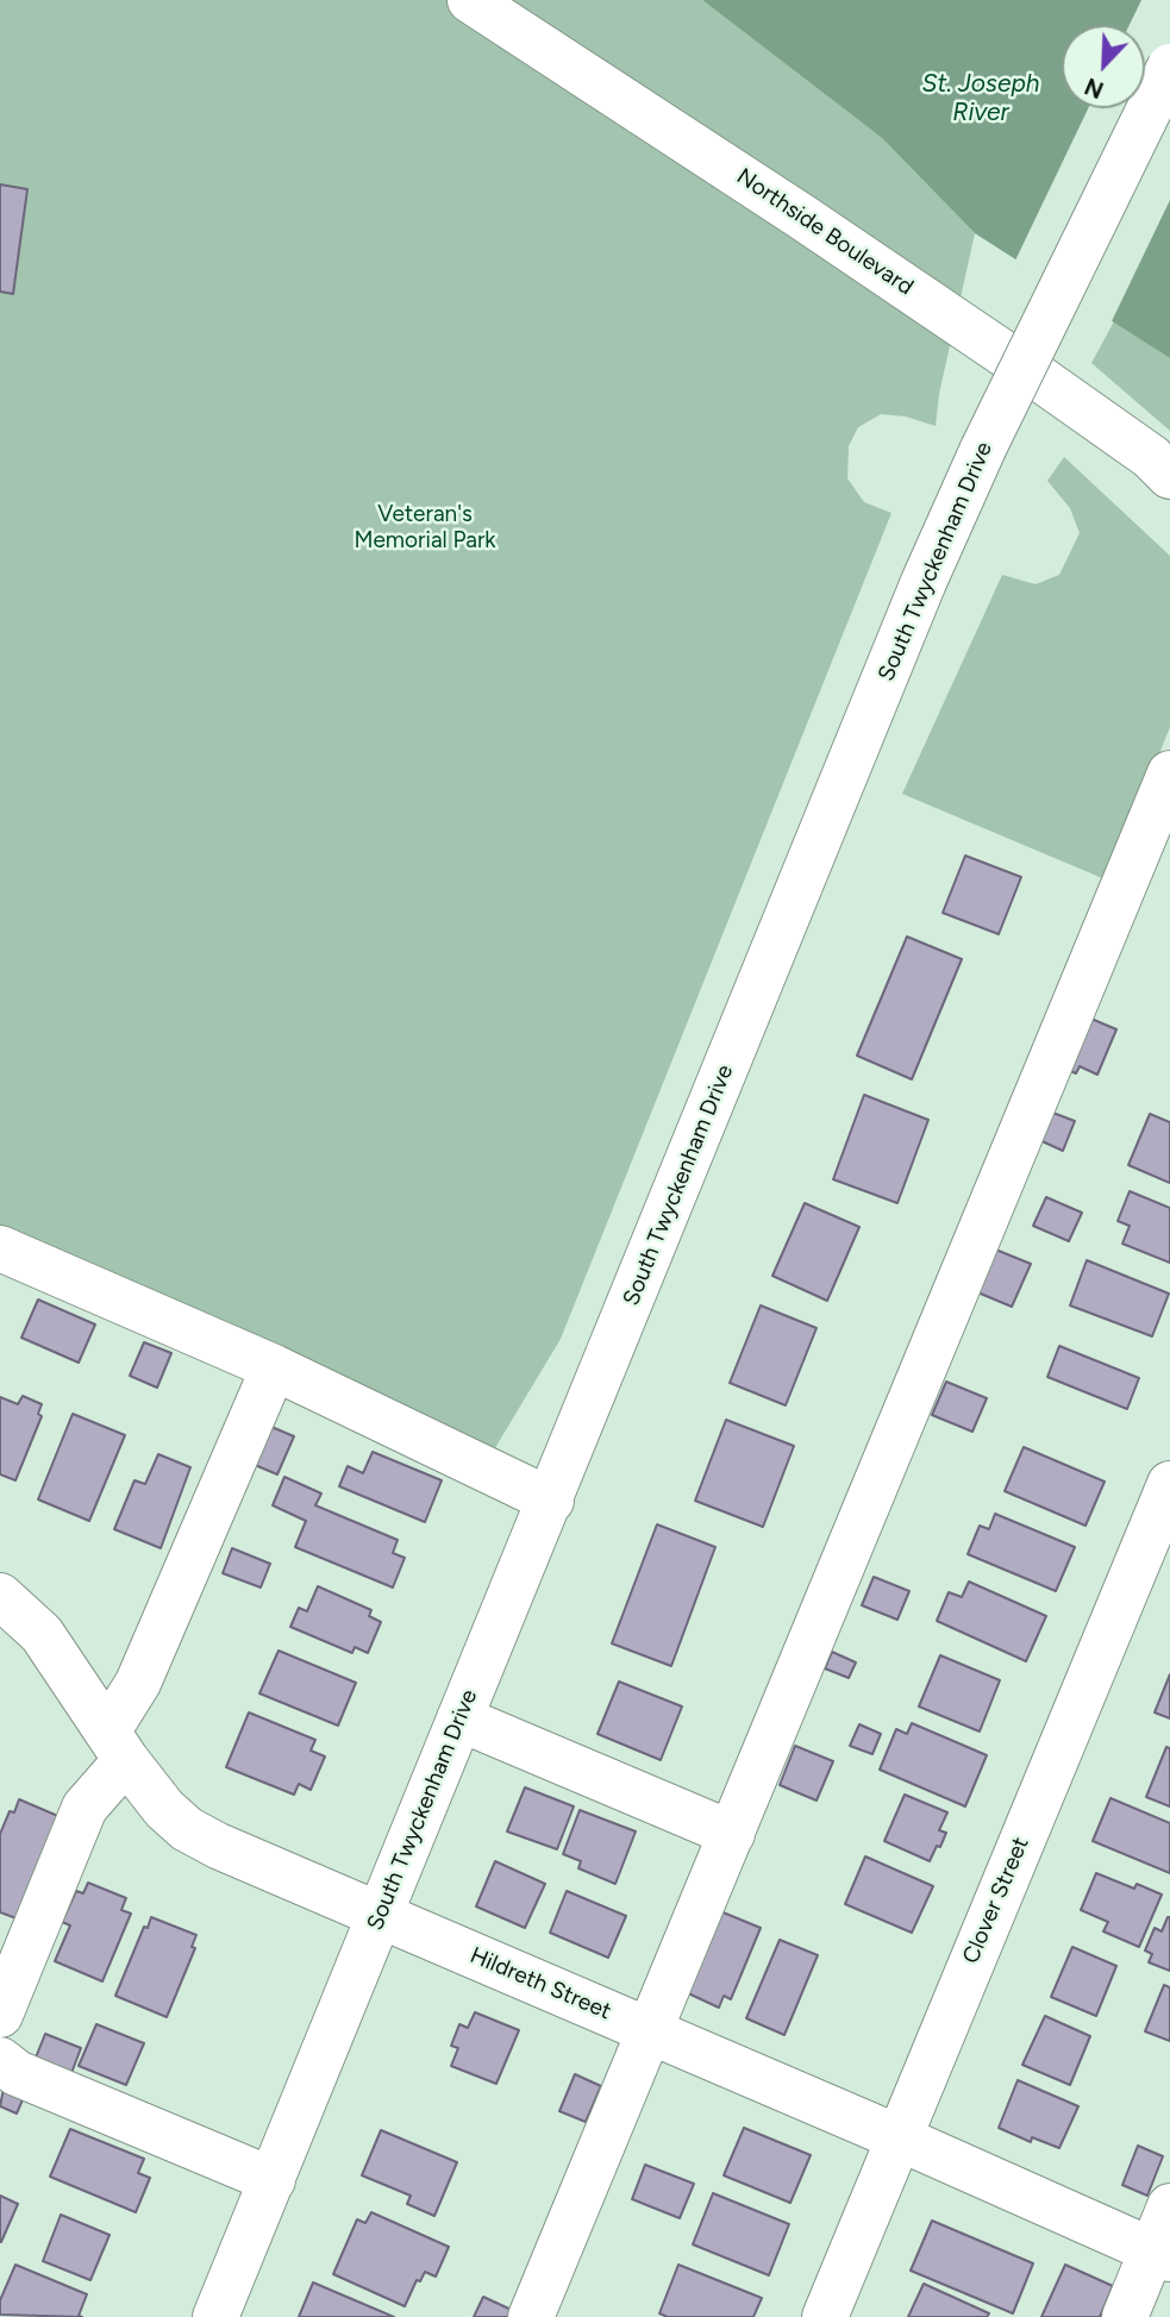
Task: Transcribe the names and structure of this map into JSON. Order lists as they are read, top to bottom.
{
  "streets": {
    "street": [
      "Northside Boulevard",
      "South Twyckenham Drive",
      "Clover Street",
      "Hildreth Street"
    ]
  },
  "crossings": [
    ["South Twyckenham Drive", "Hildreth Street"],
    ["Clover Street", "Hildreth Street"]
  ],
  "water": ["St. Joseph River"],
  "parks": ["Veteran's Memorial Park"],
  "north": "bottom left"
}
